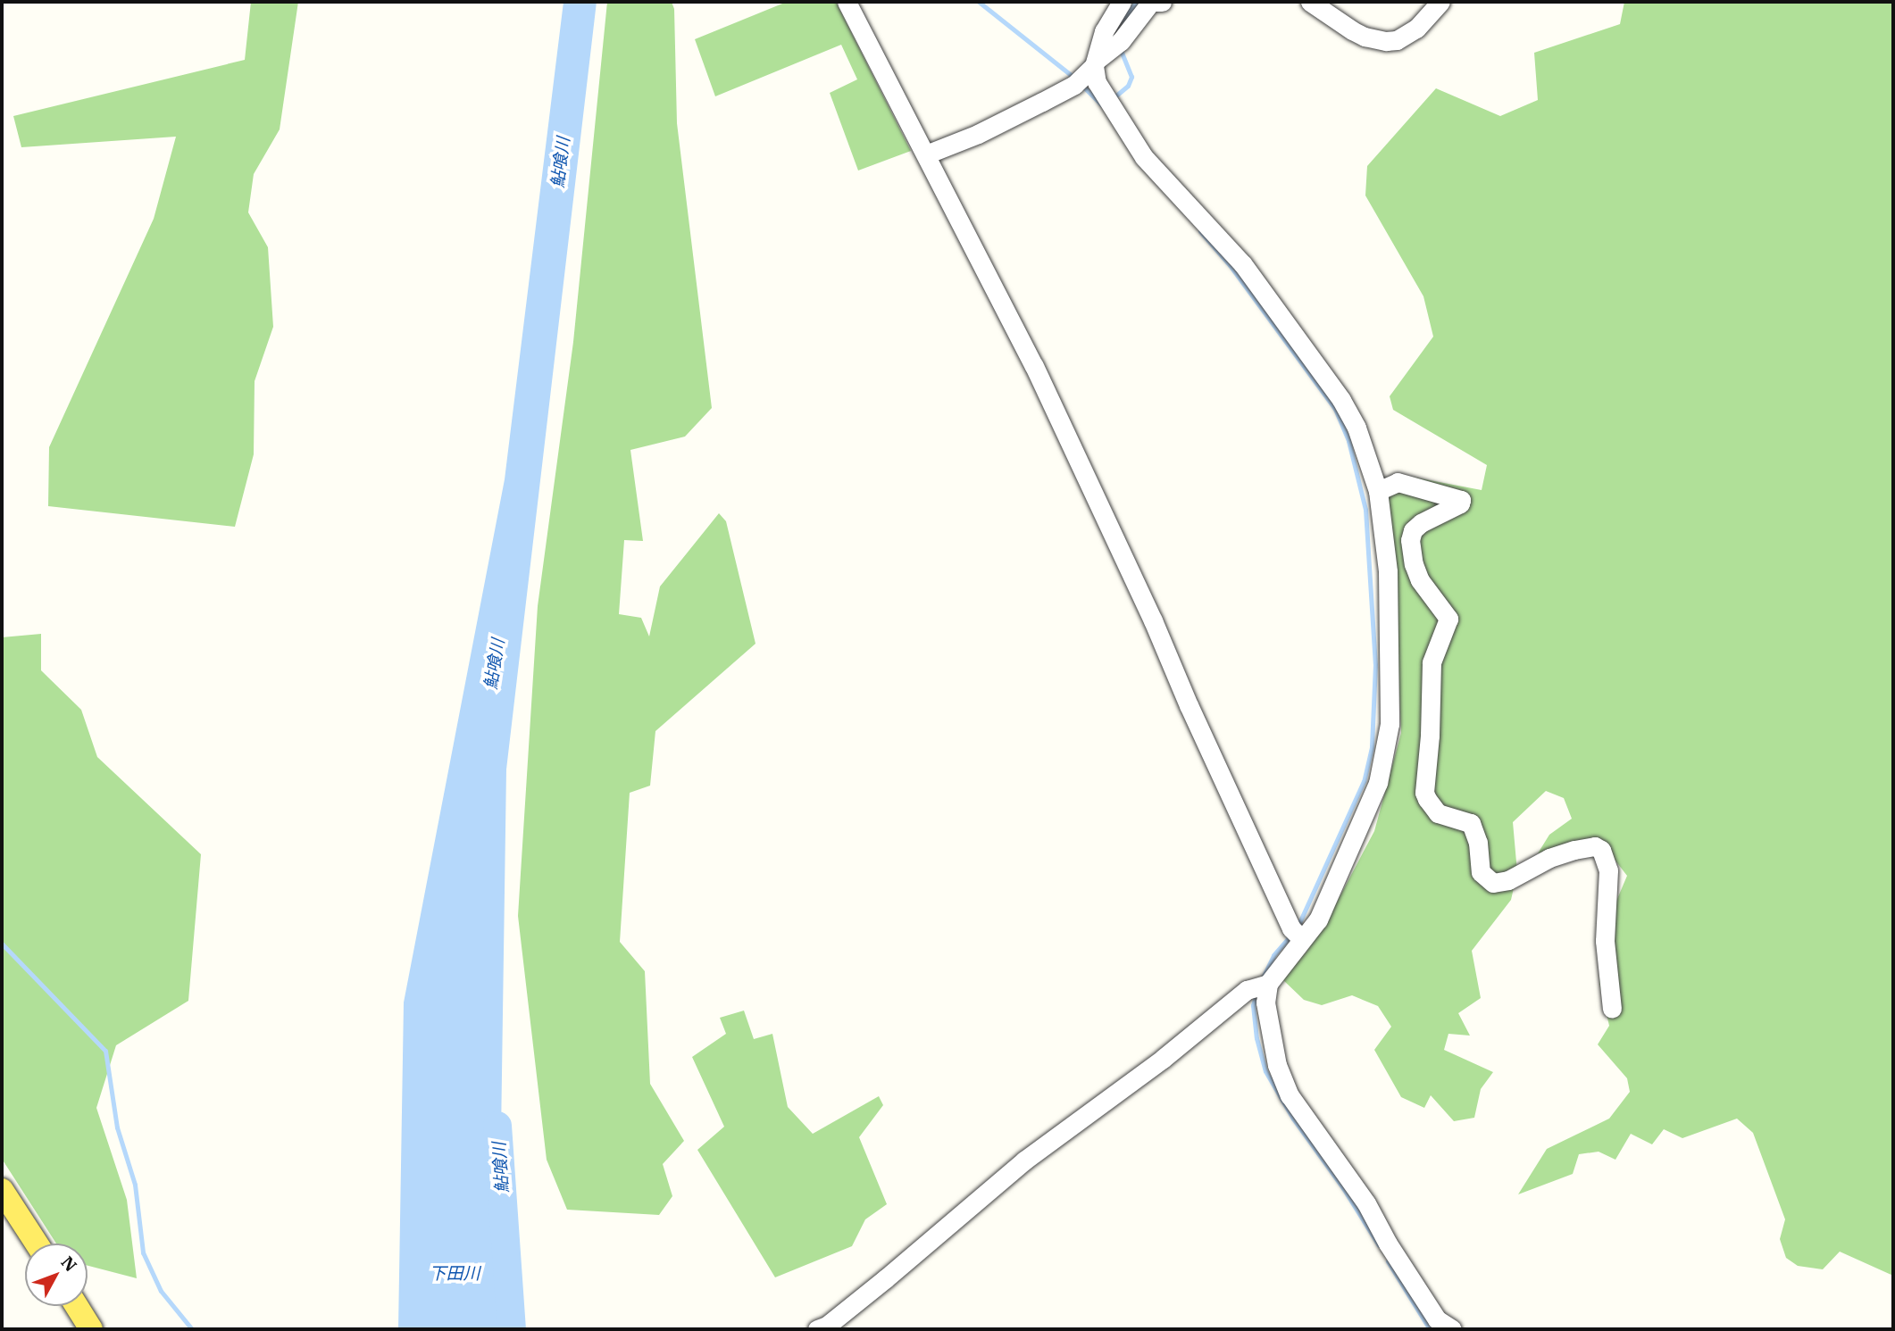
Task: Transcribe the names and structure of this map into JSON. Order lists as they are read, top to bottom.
{
  "water": ["鮎喰川", "下田川"],
  "north": "top right"
}
